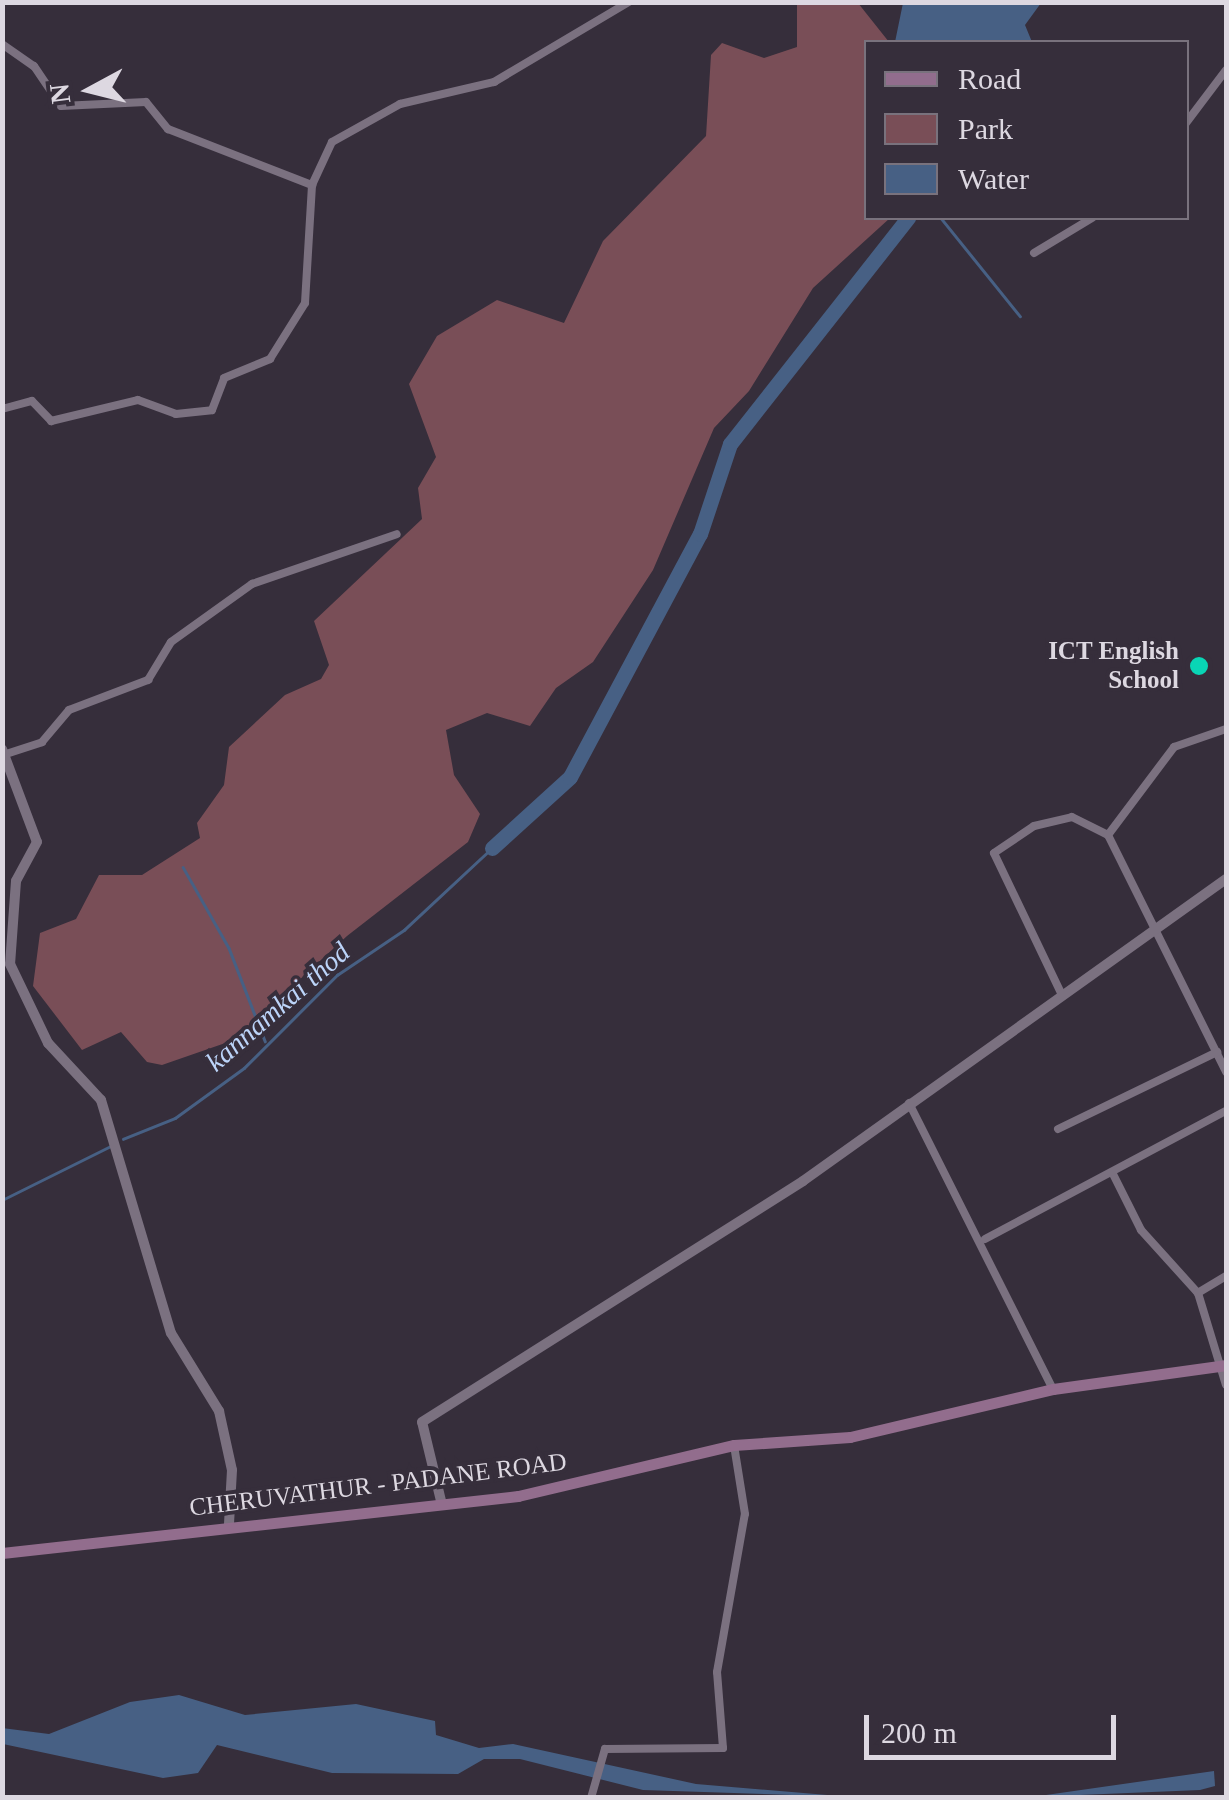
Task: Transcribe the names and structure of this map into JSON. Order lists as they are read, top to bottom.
{
  "streets": {
    "main road": ["CHERUVATHUR - PADANE ROAD"]
  },
  "water": ["kannamkai thod"],
  "places": ["ICT English School"],
  "legend": ["Road", "Park", "Water"],
  "scale_bar": "200 m",
  "north": "left"
}
